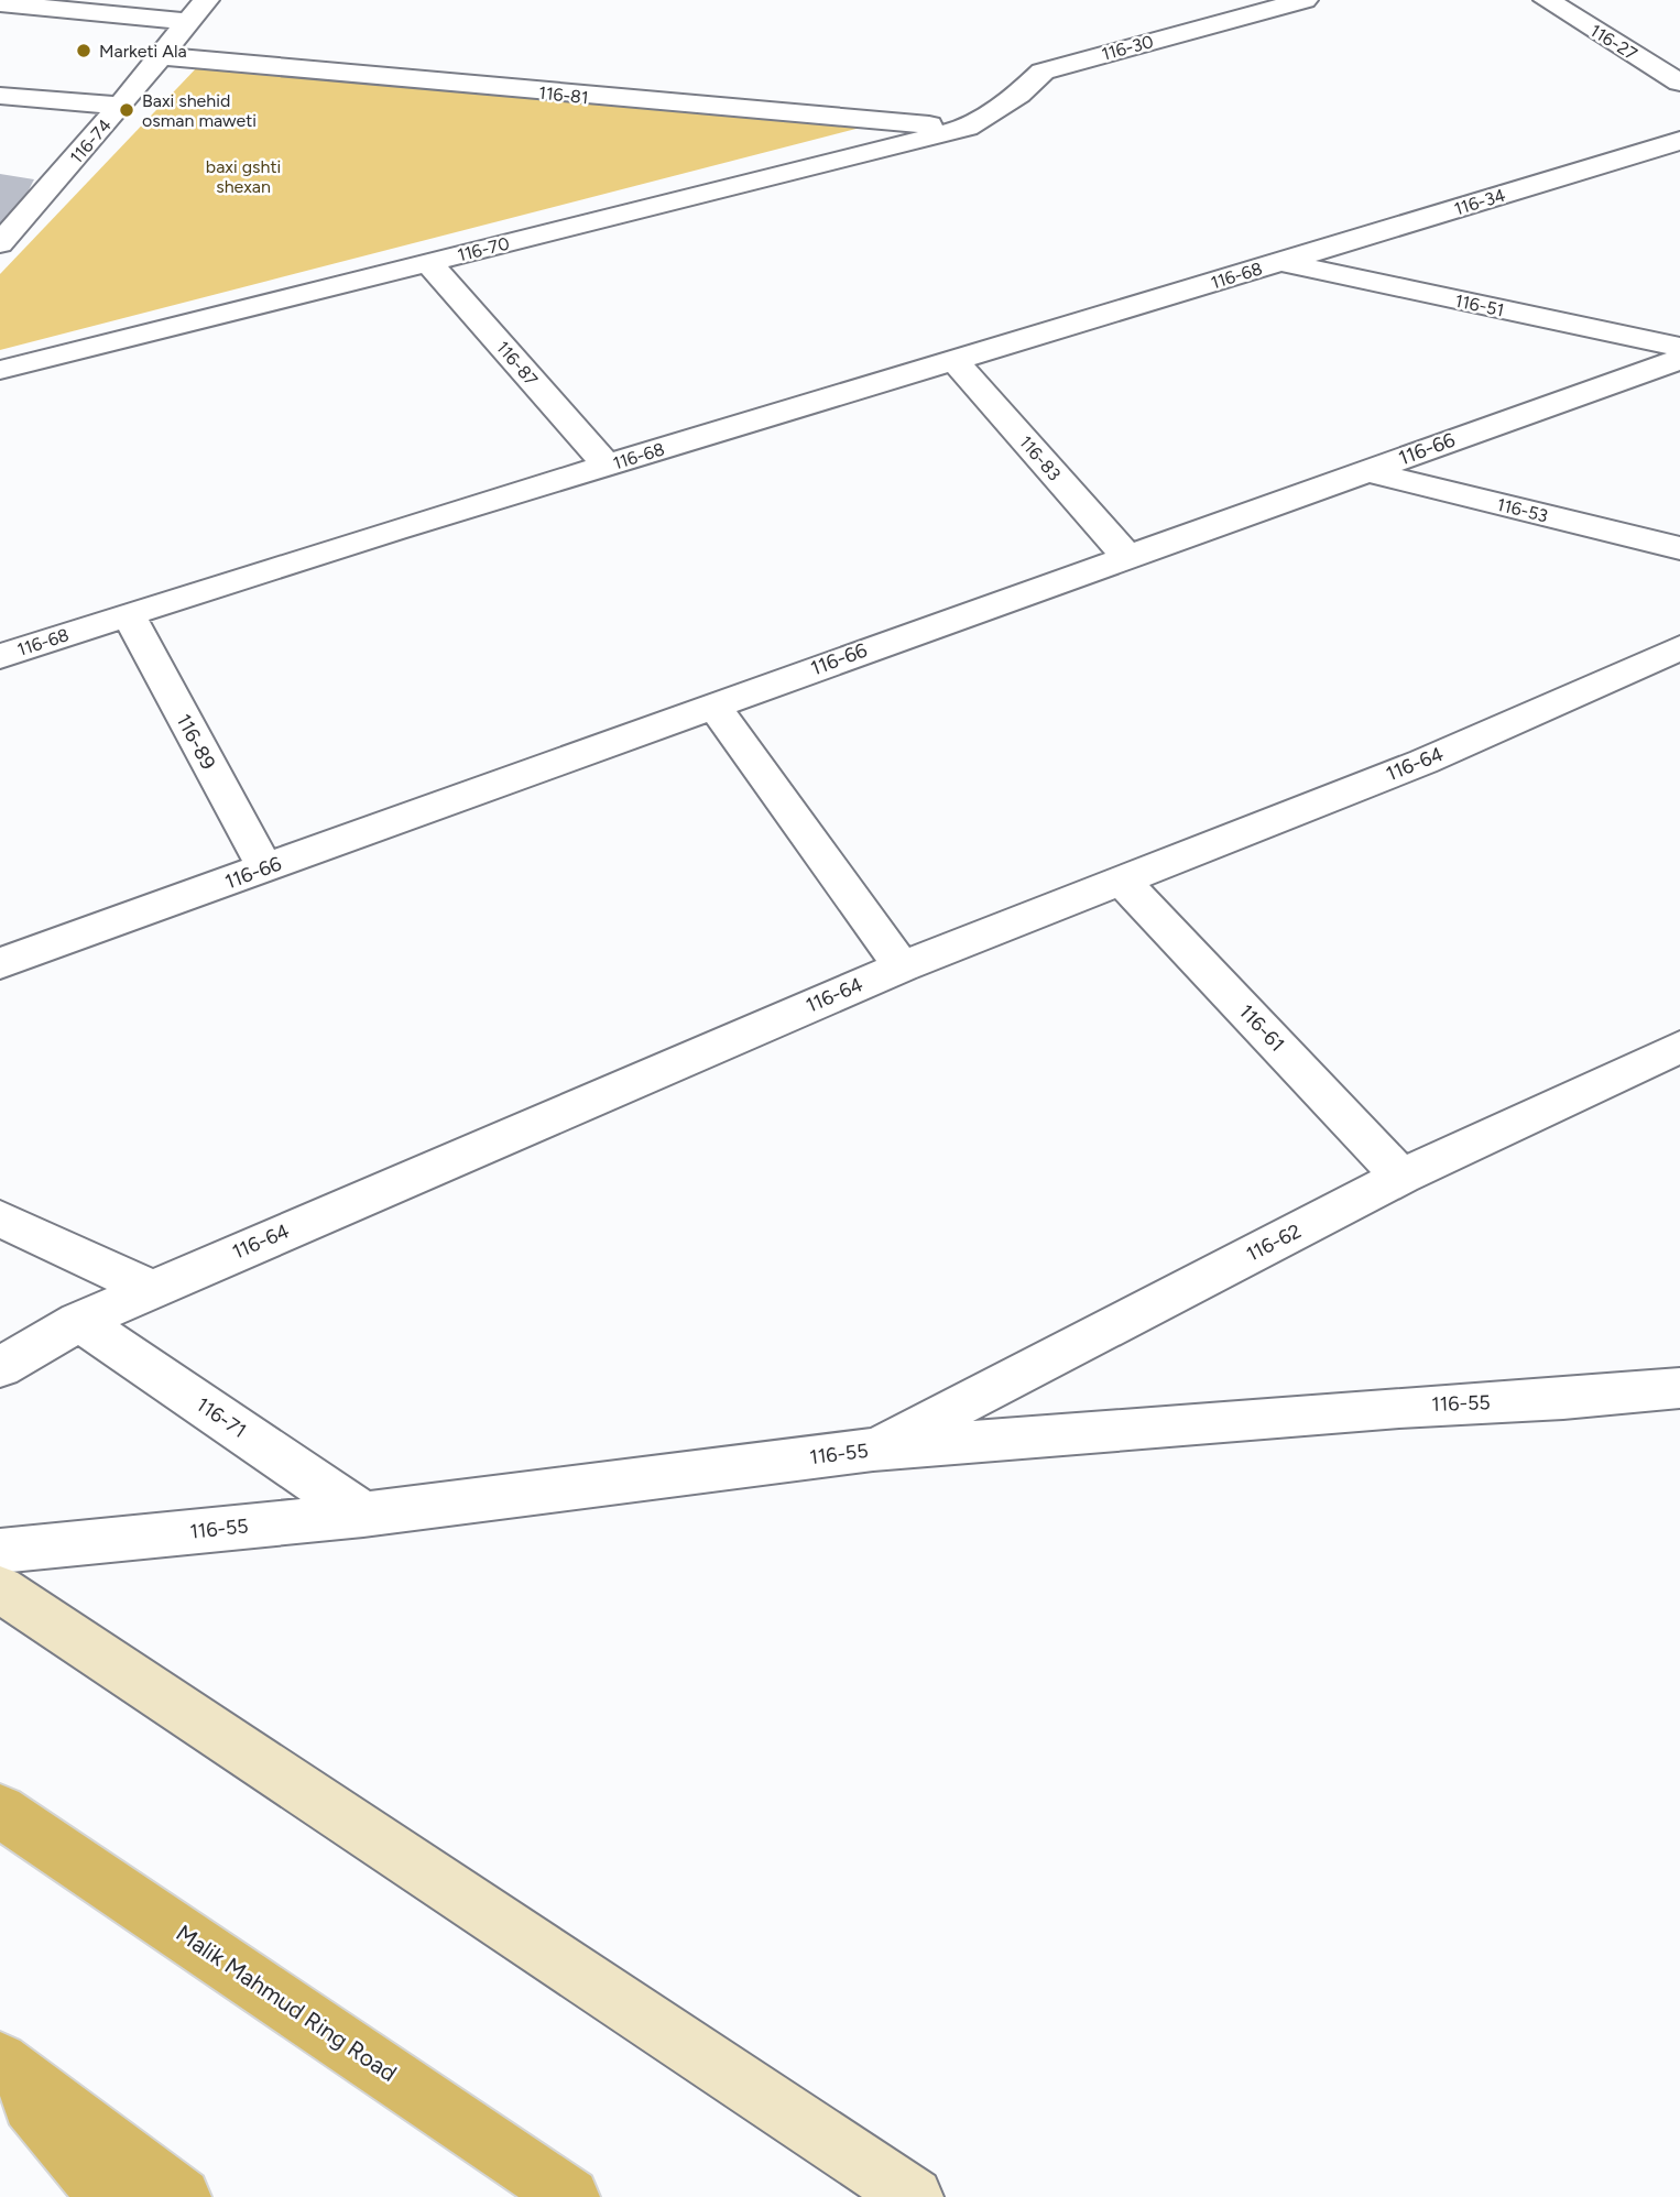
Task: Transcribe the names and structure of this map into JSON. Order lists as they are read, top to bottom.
{
  "streets": {
    "highway": ["Malik Mahmud Ring Road"],
    "street": [
      "116-27",
      "116-30",
      "116-81",
      "116-74",
      "116-34",
      "116-70",
      "116-68",
      "116-51",
      "116-87",
      "116-66",
      "116-83",
      "116-53",
      "116-89",
      "116-64",
      "116-61",
      "116-62",
      "116-55",
      "116-71"
    ]
  },
  "crossings": [
    ["116-30", "116-81"],
    ["116-30", "116-70"],
    ["116-81", "116-74"],
    ["116-81", "116-70"],
    ["116-34", "116-68"],
    ["116-34", "116-51"],
    ["116-70", "116-87"],
    ["116-68", "116-51"],
    ["116-68", "116-87"],
    ["116-68", "116-83"],
    ["116-68", "116-89"],
    ["116-66", "116-83"],
    ["116-66", "116-53"],
    ["116-66", "116-89"],
    ["116-64", "116-61"],
    ["116-64", "116-71"],
    ["116-61", "116-62"],
    ["116-62", "116-55"],
    ["116-55", "116-71"]
  ],
  "parks": ["baxi gshti shexan"],
  "places": ["Marketi Ala", "Baxi shehid osman maweti"]
}
